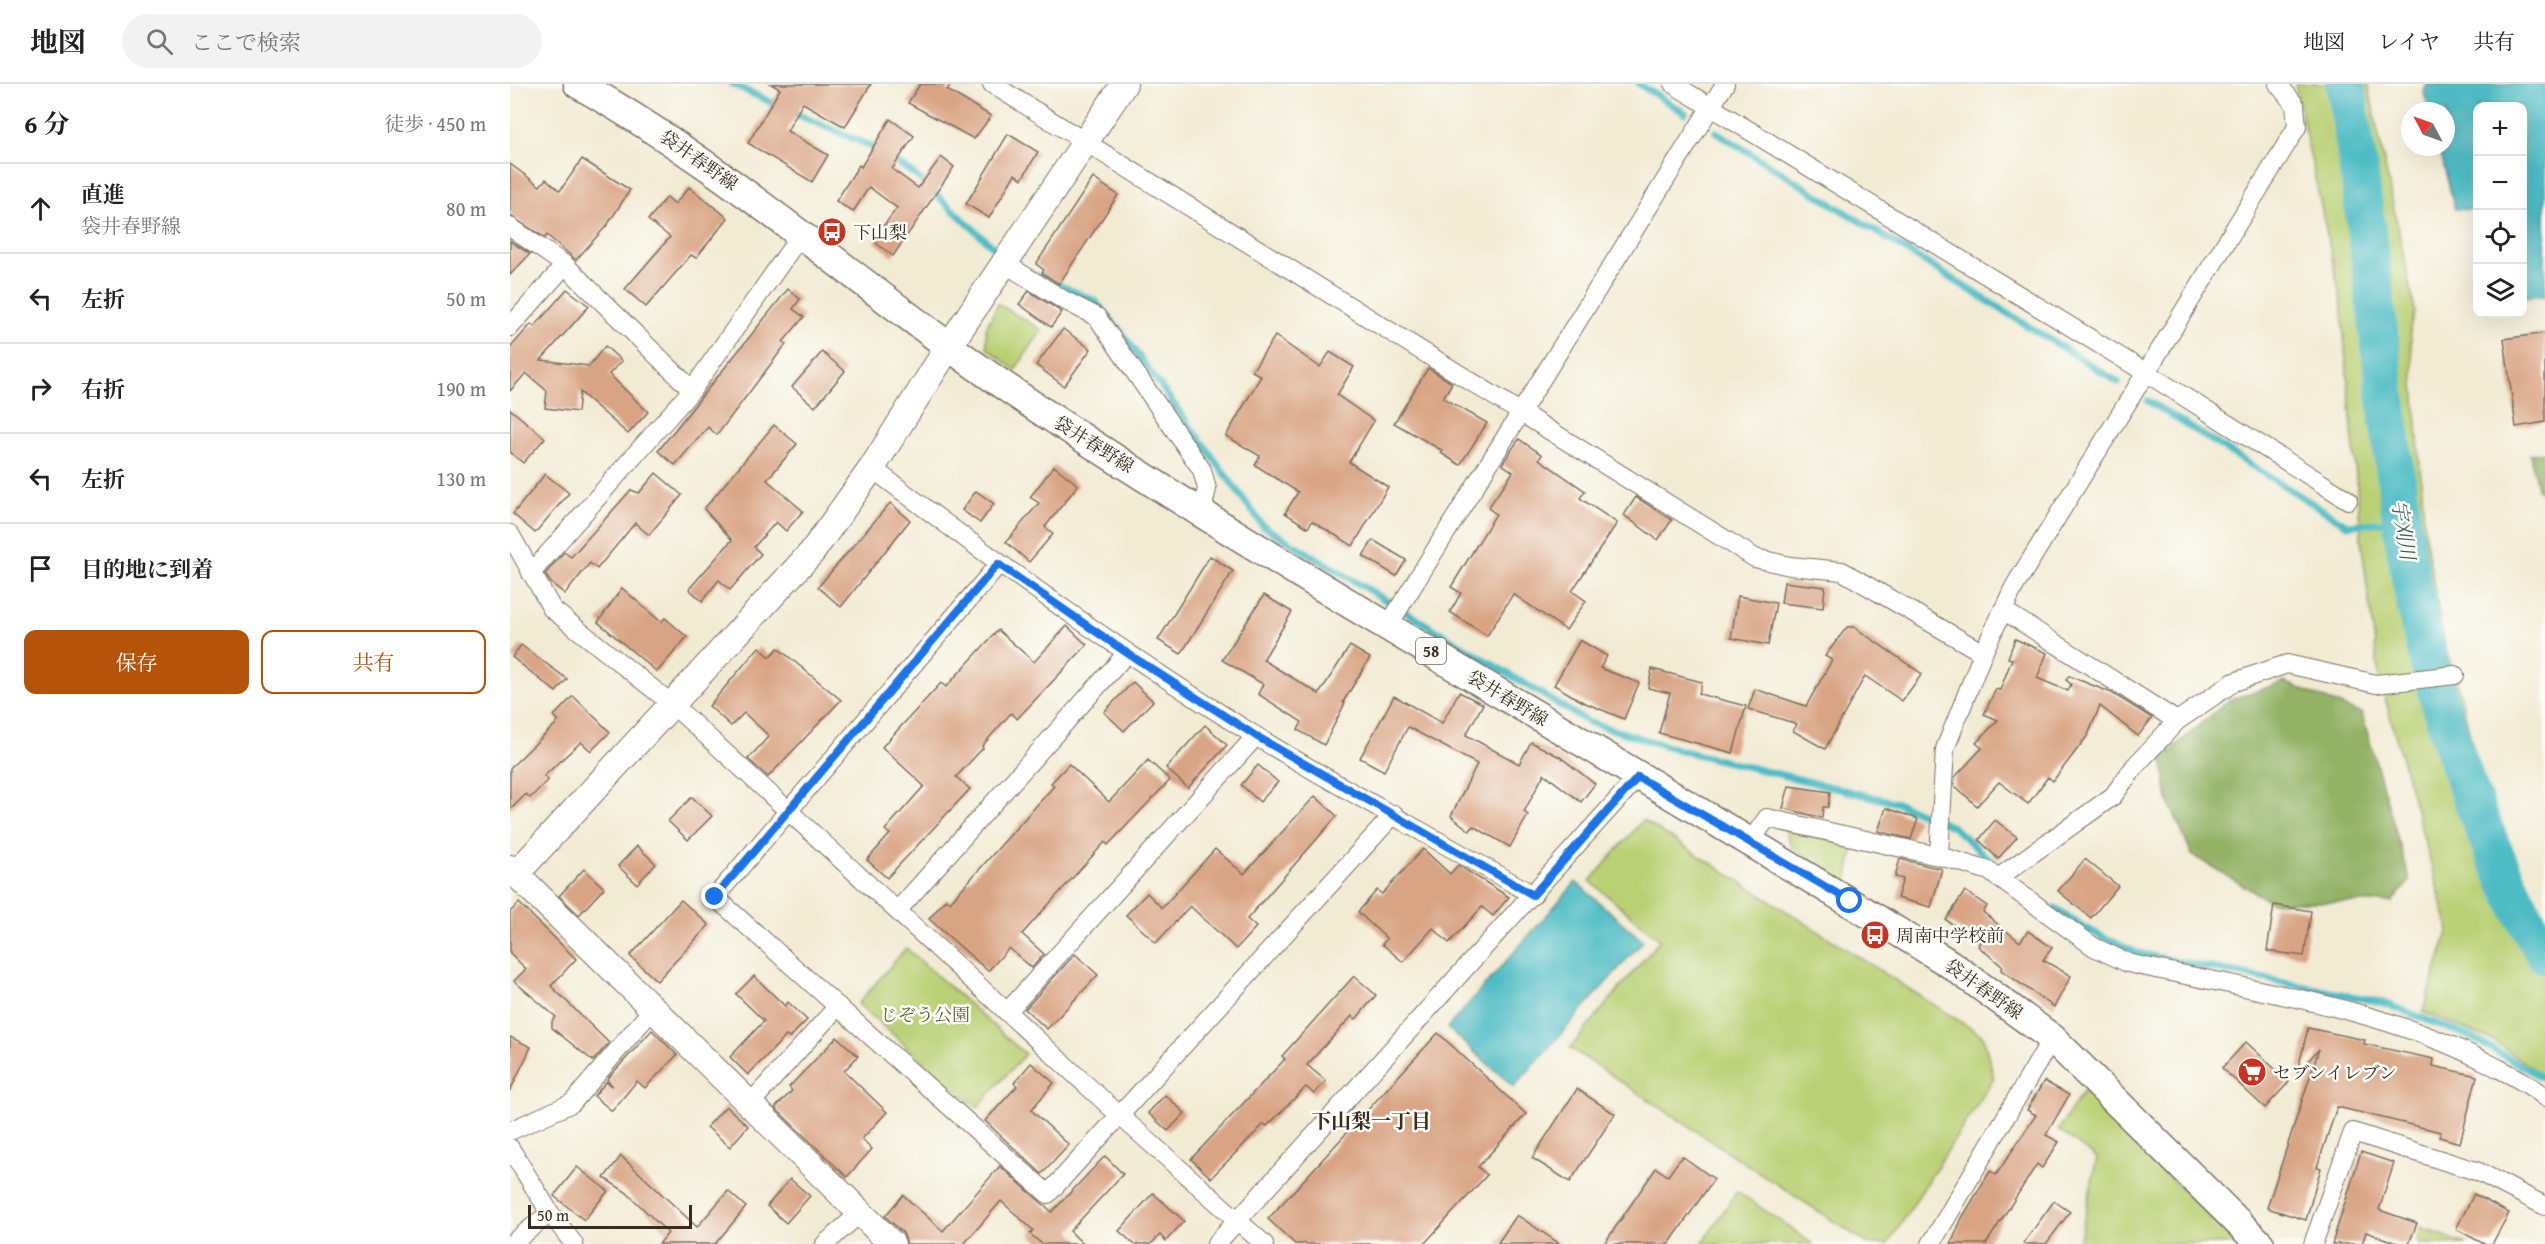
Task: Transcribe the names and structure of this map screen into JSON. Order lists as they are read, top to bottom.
{
  "streets": {
    "main road": ["袋井春野線", "58"]
  },
  "districts": ["下山梨一丁目"],
  "water": ["宇刈川"],
  "parks": ["じぞう公園"],
  "places": {
    "bus stop": ["下山梨", "周南中学校前"],
    "supermarket": ["セブンイレブン"]
  },
  "scale_bar": "50 m",
  "north": "top left",
  "page": {
    "header": "地図",
    "search": "ここで検索",
    "nav": ["地図", "レイヤ", "共有"],
    "heading": ["6 分", "徒歩 · 450 m"],
    "map_buttons": ["+", "−"],
    "list": [
      ["直進", "袋井春野線", "80 m"],
      ["左折", "50 m"],
      ["右折", "190 m"],
      ["左折", "130 m"],
      "目的地に到着"
    ],
    "buttons": ["保存", "共有"],
    "scale": "50 m"
  }
}
